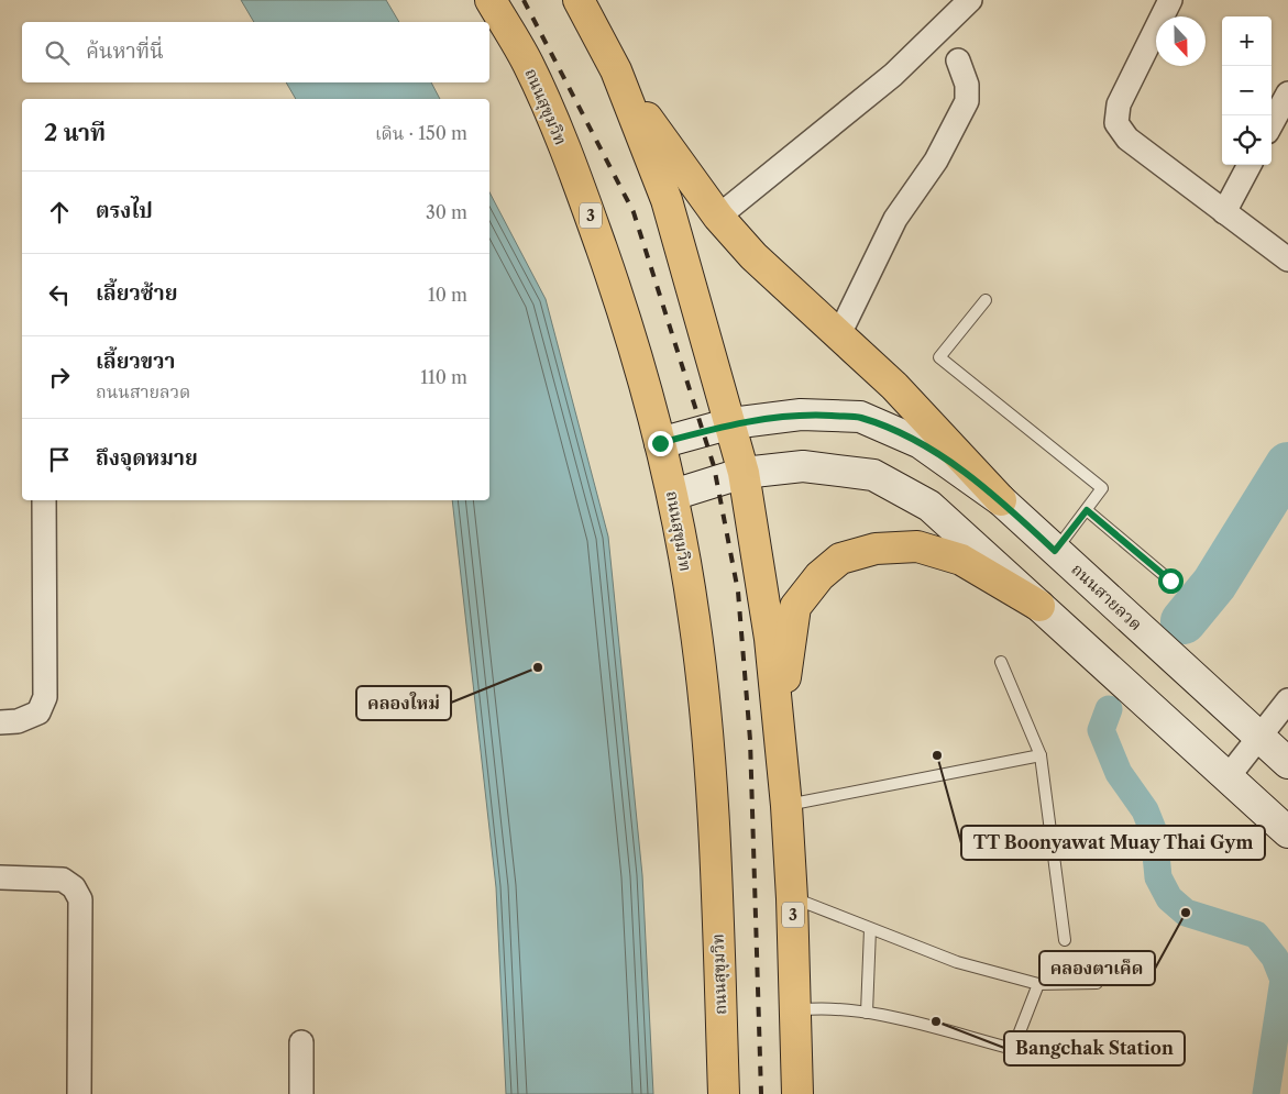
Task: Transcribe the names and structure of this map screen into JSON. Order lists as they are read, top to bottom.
{
  "streets": {
    "highway": ["ถนนสุขุมวิท", "3"],
    "main road": ["ถนนสายลวด"]
  },
  "crossings": [
    ["ถนนสุขุมวิท", "ถนนสายลวด"],
    ["3", "ถนนสายลวด"]
  ],
  "places": [
    "คลองใหม่",
    "TT Boonyawat Muay Thai Gym",
    "คลองตาเค็ด",
    "Bangchak Station"
  ],
  "north": "bottom",
  "page": {
    "map_buttons": ["+", "−"],
    "search": "ค้นหาที่นี่",
    "heading": ["2 นาที", "เดิน · 150 m"],
    "list": [
      ["ตรงไป", "30 m"],
      ["เลี้ยวซ้าย", "10 m"],
      ["เลี้ยวขวา", "ถนนสายลวด", "110 m"],
      "ถึงจุดหมาย"
    ]
  }
}
